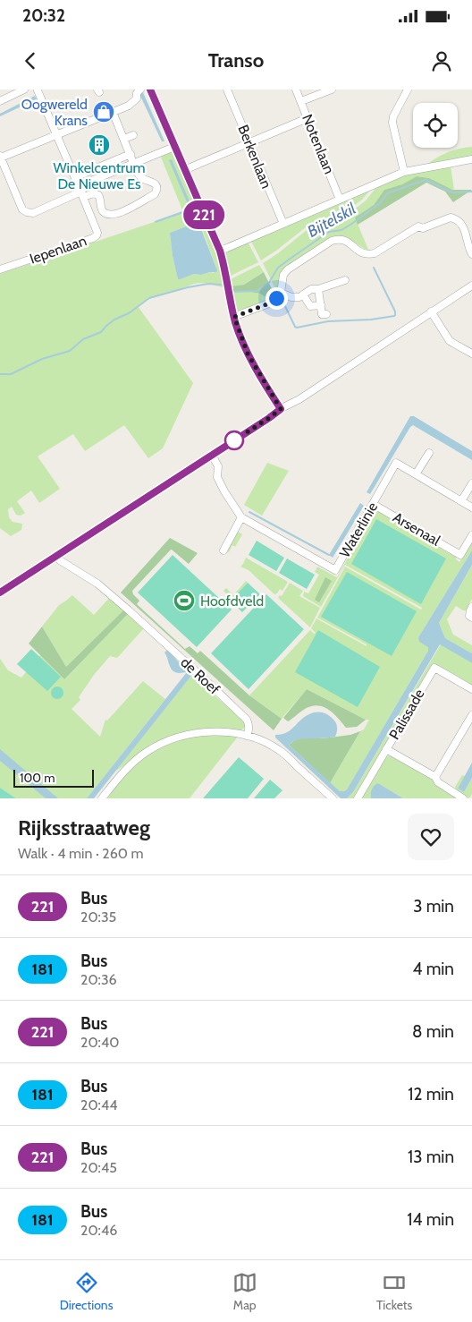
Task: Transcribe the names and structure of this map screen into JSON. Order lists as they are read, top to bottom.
{
  "streets": {
    "street": [
      "Notenlaan",
      "Berkenlaan",
      "Iepenlaan",
      "Arsenaal",
      "Waterlinie",
      "de Roef",
      "Palissade"
    ]
  },
  "crossings": [
    ["Arsenaal", "Waterlinie"]
  ],
  "water": ["Bijtelskil"],
  "places": {
    "shop": ["Oogwereld Krans"],
    "building": ["Winkelcentrum De Nieuwe Es"],
    "sports": ["Hoofdveld"]
  },
  "lines": ["bus line 221"],
  "scale_bar": "100 m",
  "page": {
    "status": "20:32",
    "header": "Transo",
    "on_map": "221",
    "scale": "100 m",
    "heading": ["Rijksstraatweg", "Walk · 4 min · 260 m"],
    "list": [
      {
        "mark": "221",
        "name": "Bus",
        "note": "20:35",
        "value": "3 min"
      },
      {
        "mark": "181",
        "name": "Bus",
        "note": "20:36",
        "value": "4 min"
      },
      {
        "mark": "221",
        "name": "Bus",
        "note": "20:40",
        "value": "8 min"
      },
      {
        "mark": "181",
        "name": "Bus",
        "note": "20:44",
        "value": "12 min"
      },
      {
        "mark": "221",
        "name": "Bus",
        "note": "20:45",
        "value": "13 min"
      },
      {
        "mark": "181",
        "name": "Bus",
        "note": "20:46",
        "value": "14 min"
      }
    ],
    "tabs": ["Directions", "Map", "Tickets"]
  }
}
